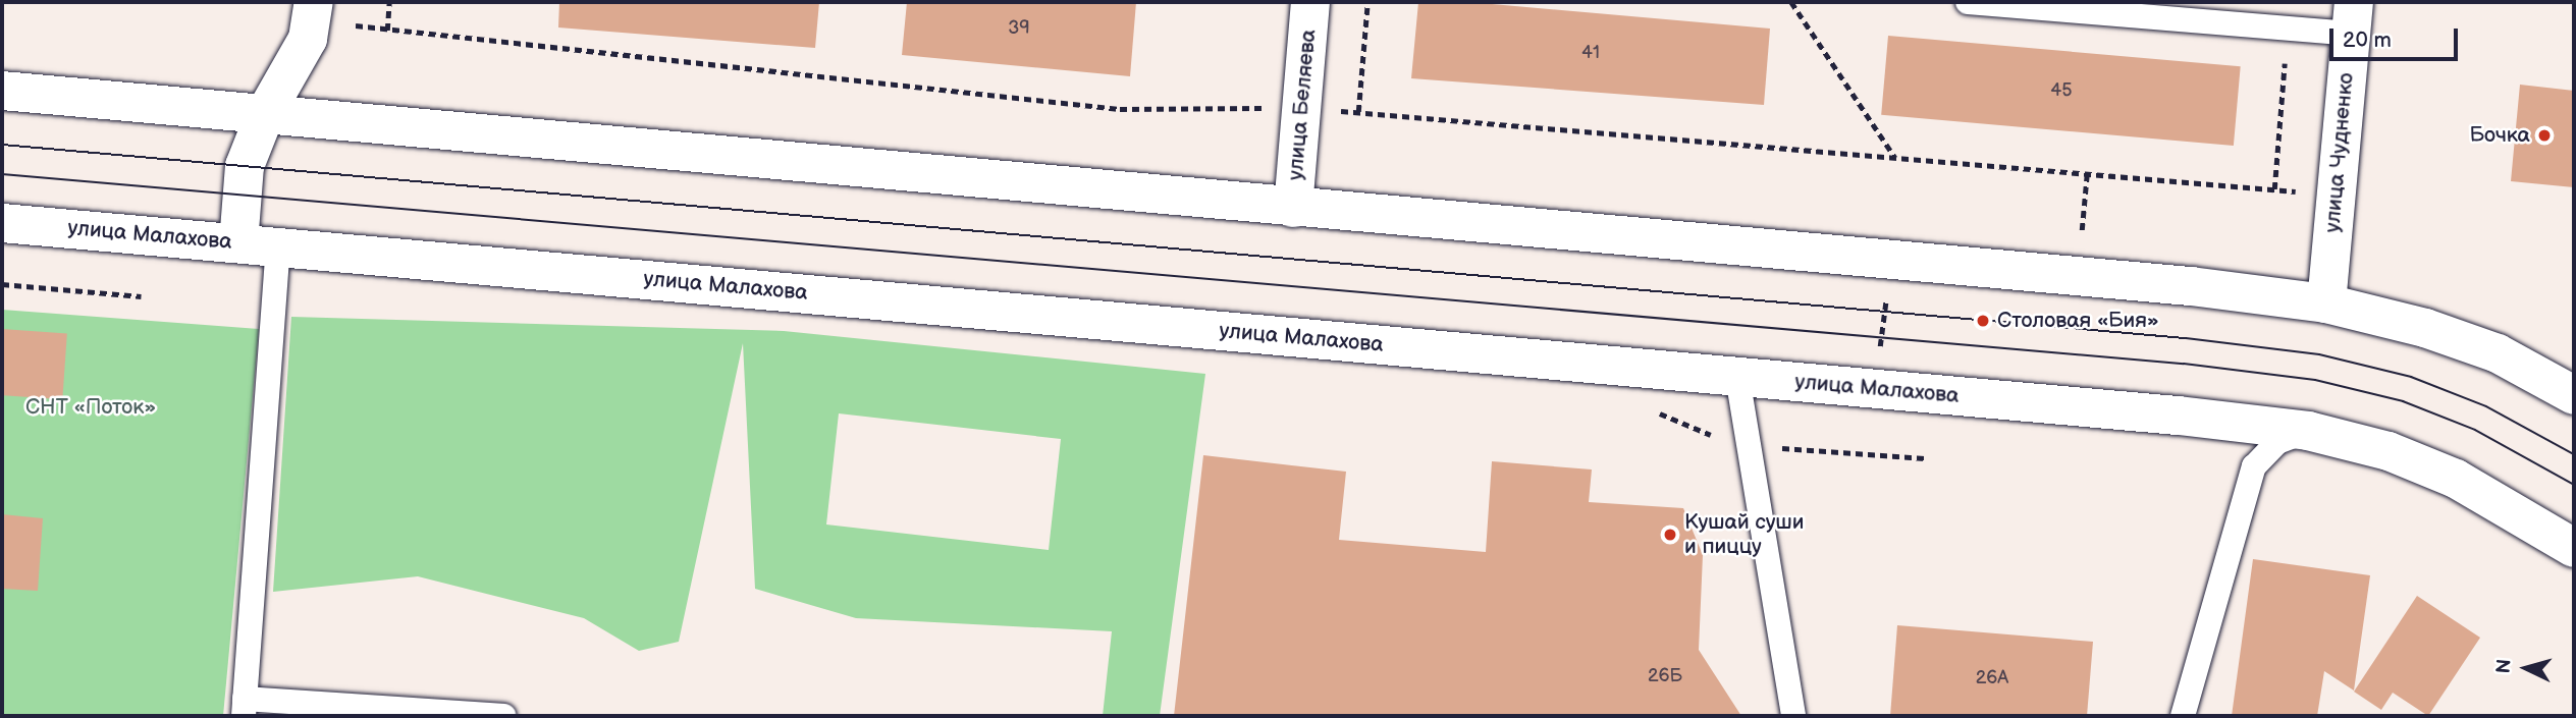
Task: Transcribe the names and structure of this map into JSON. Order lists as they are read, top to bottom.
{
  "streets": {
    "main road": ["улица Беляева", "улица Чудненко", "улица Малахова"]
  },
  "parks": ["СНТ «Поток»"],
  "places": ["Бочка", "Столовая «Бия»", "Кушай суши и пиццу"],
  "house_numbers": [
    "39",
    "41",
    "45",
    "26Б",
    "26А"
  ],
  "scale_bar": "20 m",
  "north": "left"
}
